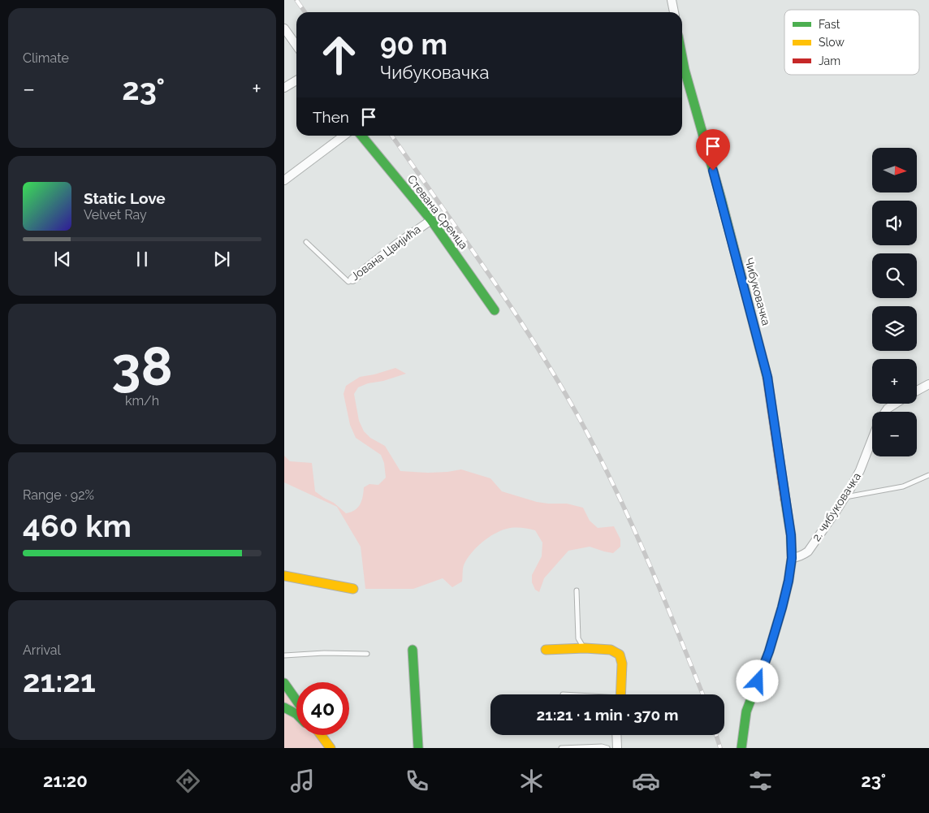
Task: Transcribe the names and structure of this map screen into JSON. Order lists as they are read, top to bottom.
{
  "streets": {
    "street": [
      "Стевана Сремца",
      "Јована Цвијића",
      "Чибуковачка",
      "2. чибуковачка"
    ]
  },
  "crossings": [
    ["Стевана Сремца", "Јована Цвијића"],
    ["Чибуковачка", "2. чибуковачка"]
  ],
  "legend": ["Fast", "Slow", "Jam"],
  "north": "right",
  "page": {
    "tile": [
      "Climate",
      ["38", "km/h"],
      ["Range · 92%", "460 km"],
      ["Arrival", "21:21"]
    ],
    "turn": ["90 m", "Чибуковачка"],
    "heat": ["−", "23°", "+"],
    "then": "Then",
    "map_buttons": ["+", "−"],
    "song": ["Static Love", "Velvet Ray"],
    "limit": "40",
    "trip": "21:21 · 1 min · 370 m",
    "tabs": ["21:20", "23°"]
  }
}
